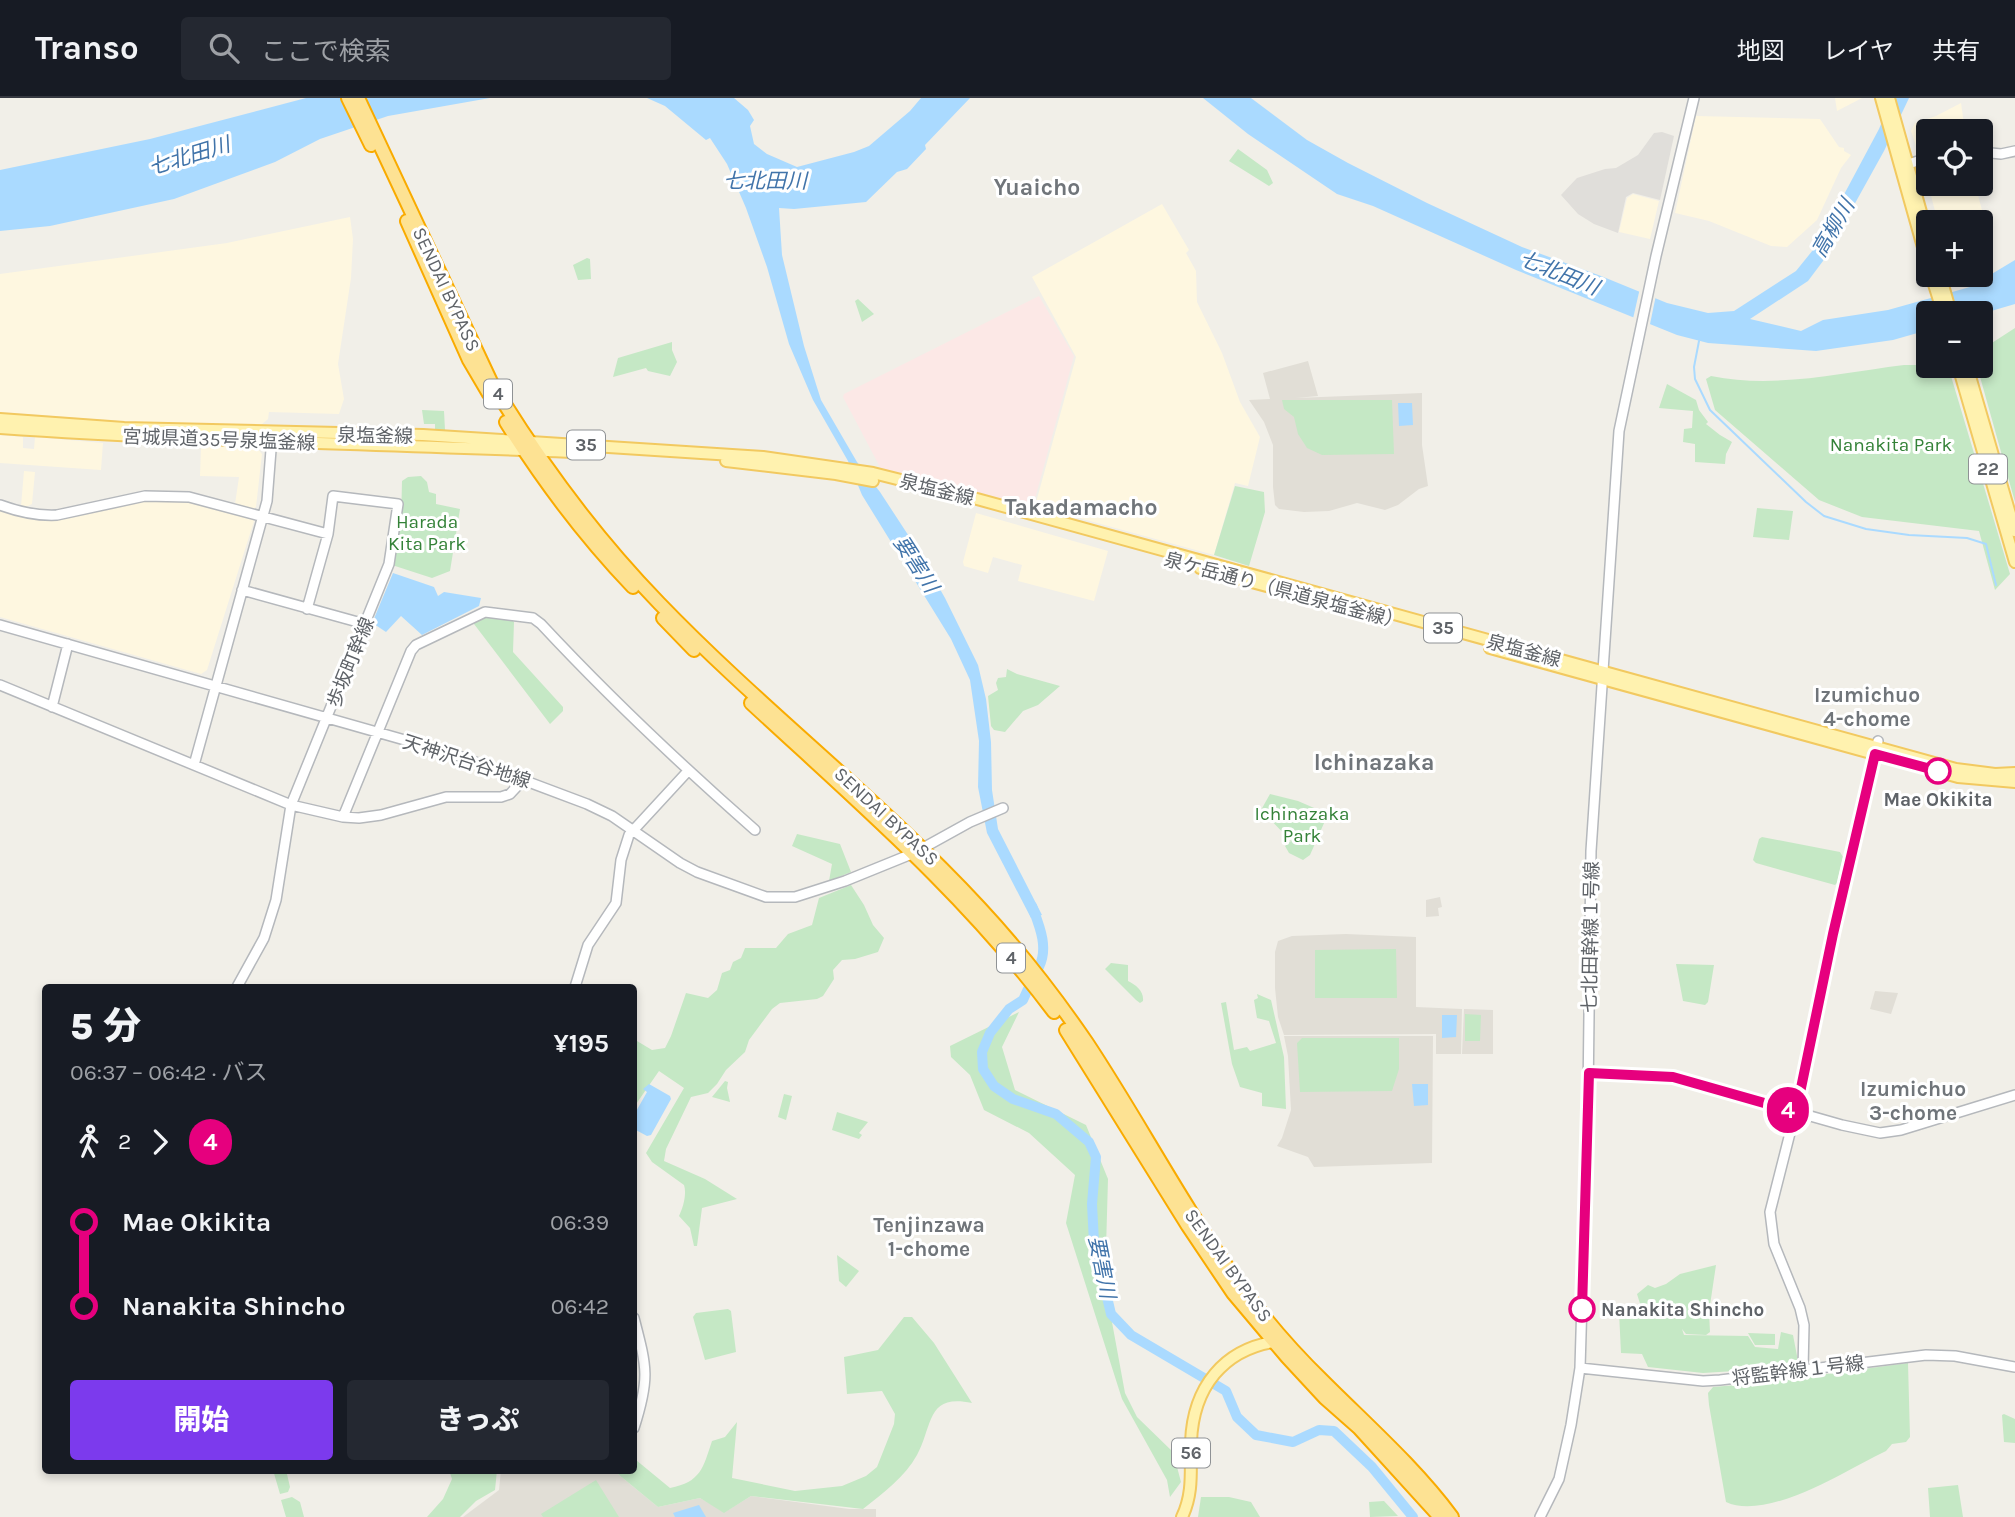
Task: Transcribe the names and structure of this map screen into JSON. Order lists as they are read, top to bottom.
{
  "streets": {
    "highway": ["SENDAI BYPASS", "4"],
    "main road": [
      "泉塩釜線",
      "宮城県道35号泉塩釜線",
      "35",
      "22",
      "56"
    ],
    "street": [
      "歩坂町幹線",
      "天神沢台谷地線",
      "七北田幹線１号線",
      "将監幹線１号線"
    ]
  },
  "crossings": [
    ["SENDAI BYPASS", "泉塩釜線"],
    ["SENDAI BYPASS", "宮城県道35号泉塩釜線"],
    ["SENDAI BYPASS", "天神沢台谷地線"],
    ["SENDAI BYPASS", "56"],
    ["泉塩釜線", "宮城県道35号泉塩釜線"],
    ["泉塩釜線", "35"],
    ["泉塩釜線", "七北田幹線１号線"],
    ["宮城県道35号泉塩釜線", "35"],
    ["歩坂町幹線", "天神沢台谷地線"],
    ["七北田幹線１号線", "将監幹線１号線"]
  ],
  "districts": [
    "Yuaicho",
    "Takadamacho",
    "Izumichuo 4-chome",
    "Ichinazaka",
    "Izumichuo 3-chome",
    "Tenjinzawa 1-chome"
  ],
  "water": ["七北田川", "高柳川", "要害川"],
  "parks": ["Nanakita Park", "Harada Kita Park", "Ichinazaka Park"],
  "places": ["Mae Okikita", "Nanakita Shincho"],
  "lines": ["bus line 4"],
  "page": {
    "header": "Transo",
    "search": "ここで検索",
    "nav": ["地図", "レイヤ", "共有"],
    "on_map": "4",
    "map_buttons": ["+", "−"],
    "heading": ["5 分", "06:37 – 06:42 · バス", "¥195"],
    "legs": ["2", "4"],
    "list": [
      {
        "name": "Mae Okikita",
        "value": "06:39"
      },
      {
        "name": "Nanakita Shincho",
        "value": "06:42"
      }
    ],
    "buttons": ["開始", "きっぷ"]
  }
}
